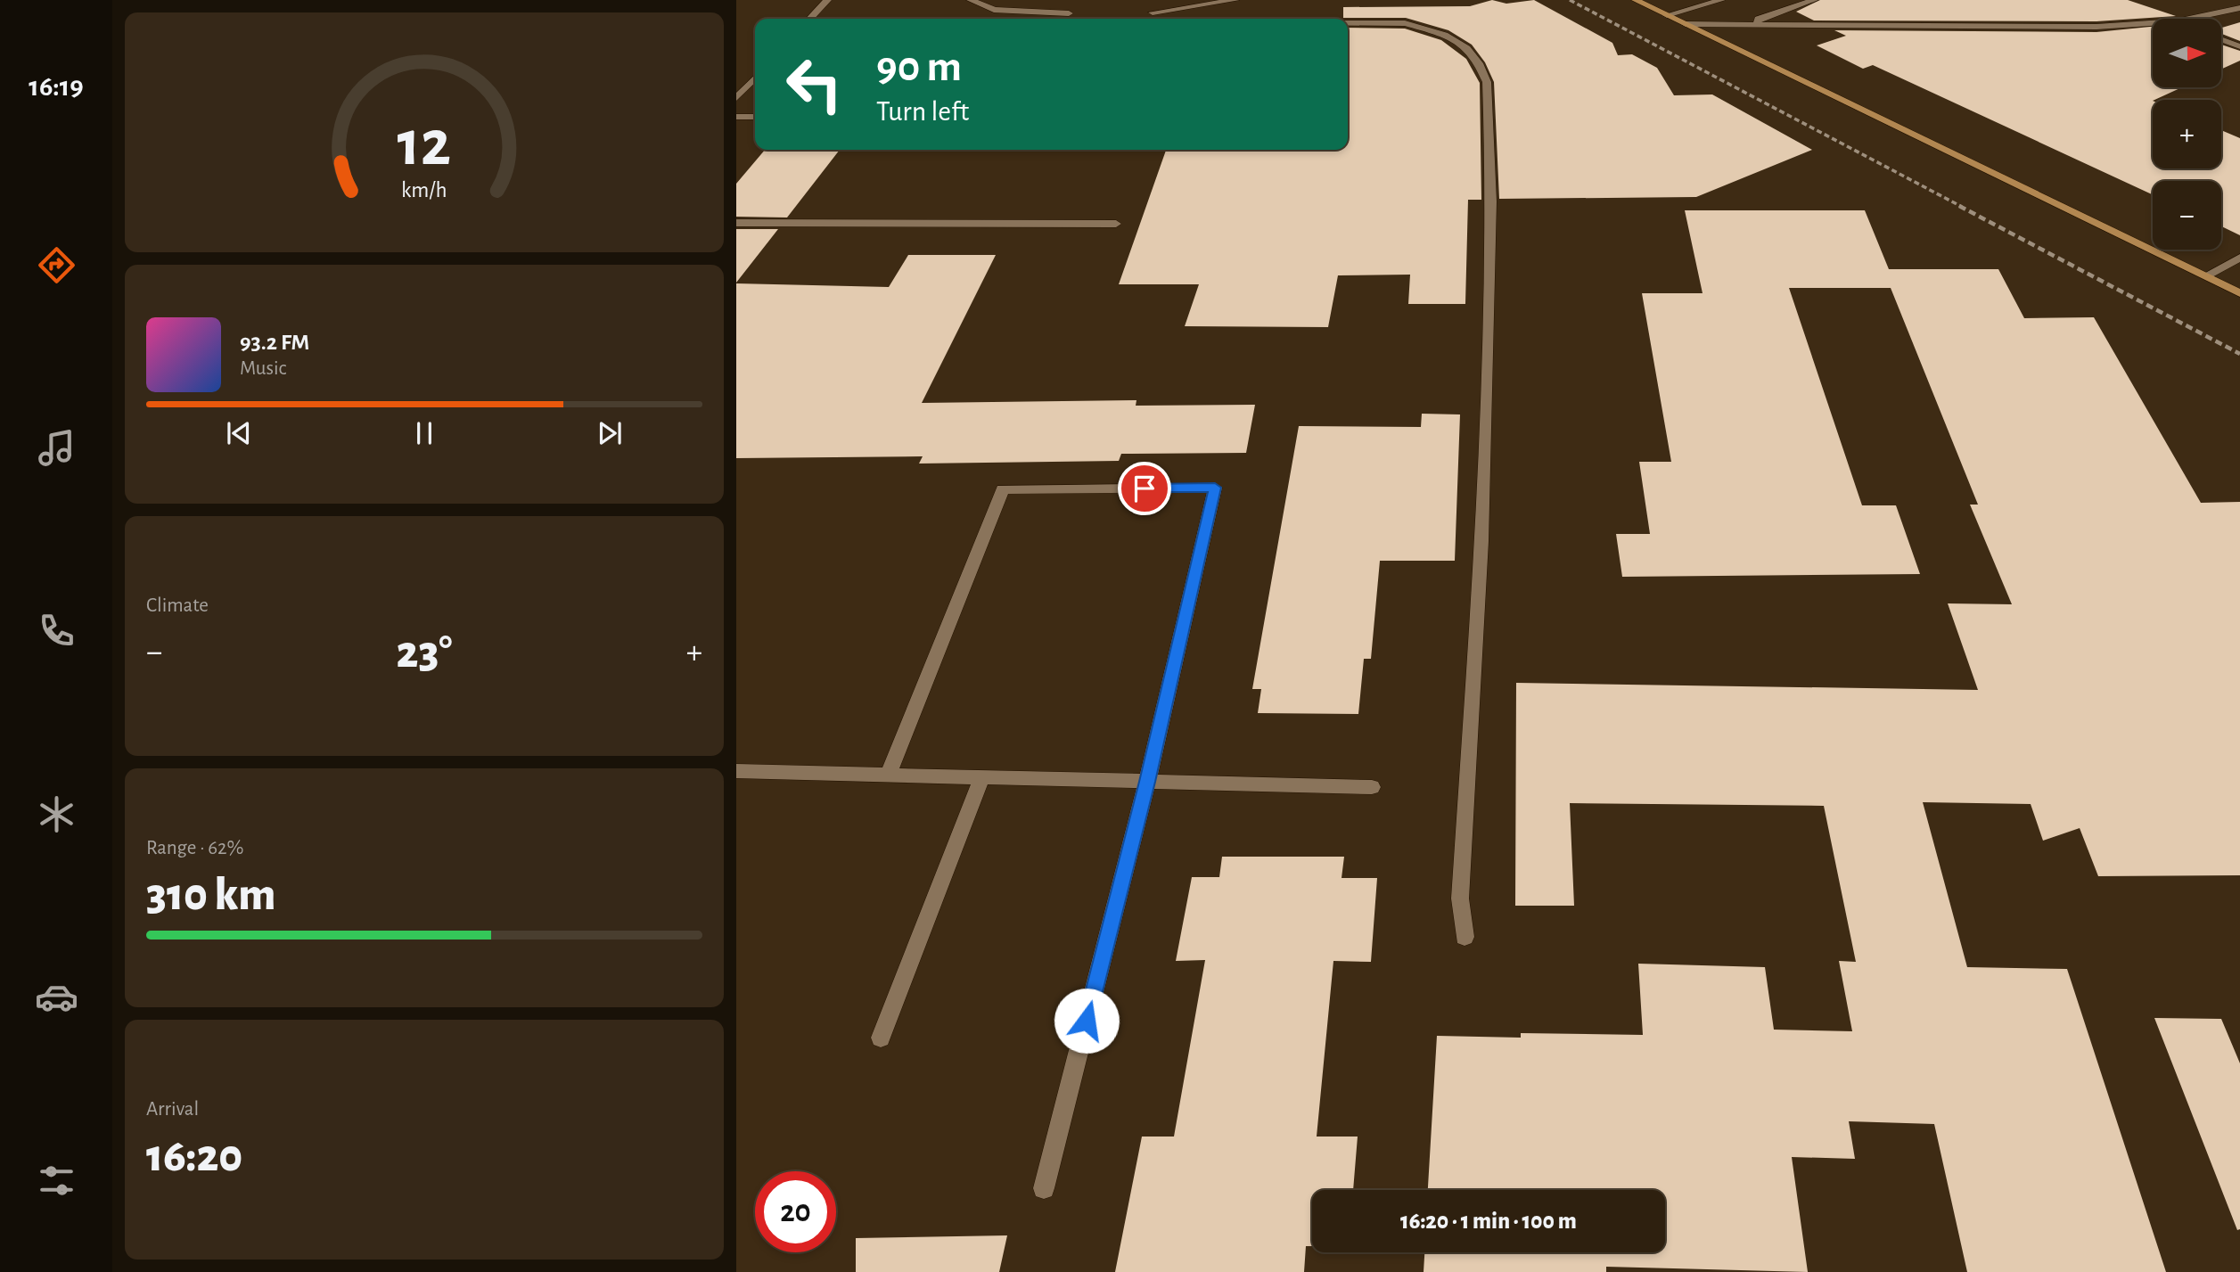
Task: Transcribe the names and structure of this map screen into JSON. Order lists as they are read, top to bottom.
{
  "north": "right",
  "page": {
    "tabs": "16:19",
    "map_buttons": ["+", "−"],
    "turn": ["90 m", "Turn left"],
    "song": ["93.2 FM", "Music"],
    "tile": [
      "Climate",
      ["Range · 62%", "310 km"],
      ["Arrival", "16:20"]
    ],
    "heat": ["−", "23°", "+"],
    "limit": "20",
    "trip": "16:20 · 1 min · 100 m",
    "gauge": ["12", "km/h"]
  }
}
